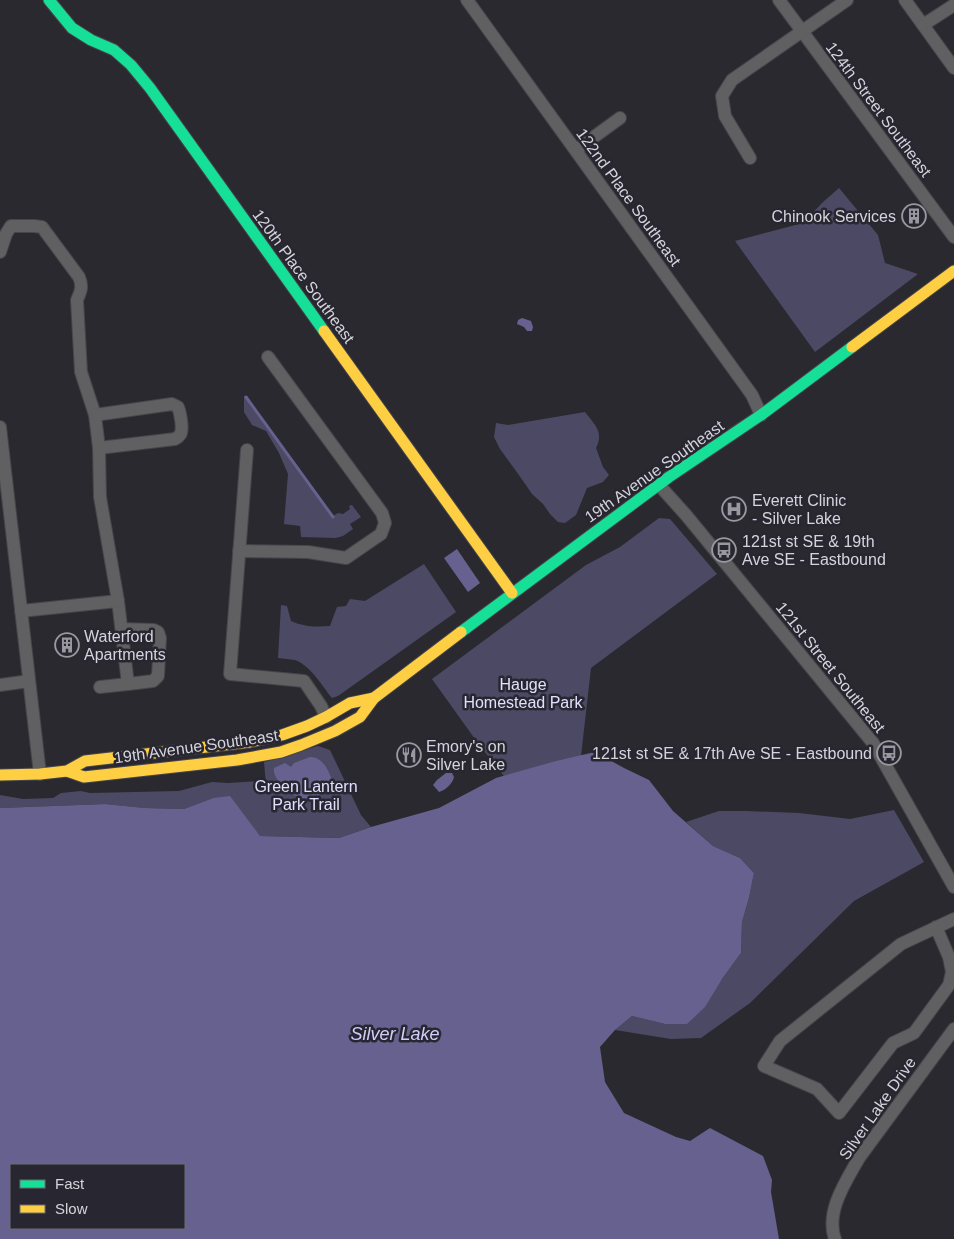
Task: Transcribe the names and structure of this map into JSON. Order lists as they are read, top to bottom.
{
  "streets": {
    "main road": ["120th Place Southeast", "19th Avenue Southeast"],
    "street": [
      "124th Street Southeast",
      "122nd Place Southeast",
      "121st Street Southeast",
      "Silver Lake Drive"
    ]
  },
  "crossings": [
    ["122nd Place Southeast", "19th Avenue Southeast"],
    ["120th Place Southeast", "19th Avenue Southeast"],
    ["19th Avenue Southeast", "121st Street Southeast"]
  ],
  "water": ["Silver Lake"],
  "parks": ["Hauge Homestead Park", "Green Lantern Park Trail"],
  "places": {
    "building": ["Chinook Services", "Waterford Apartments"],
    "hospital": ["Everett Clinic - Silver Lake"],
    "bus stop": ["121st st SE & 19th Ave SE - Eastbound", "121st st SE & 17th Ave SE - Eastbound"],
    "restaurant": ["Emory's on Silver Lake"]
  },
  "legend": ["Fast", "Slow"]
}
